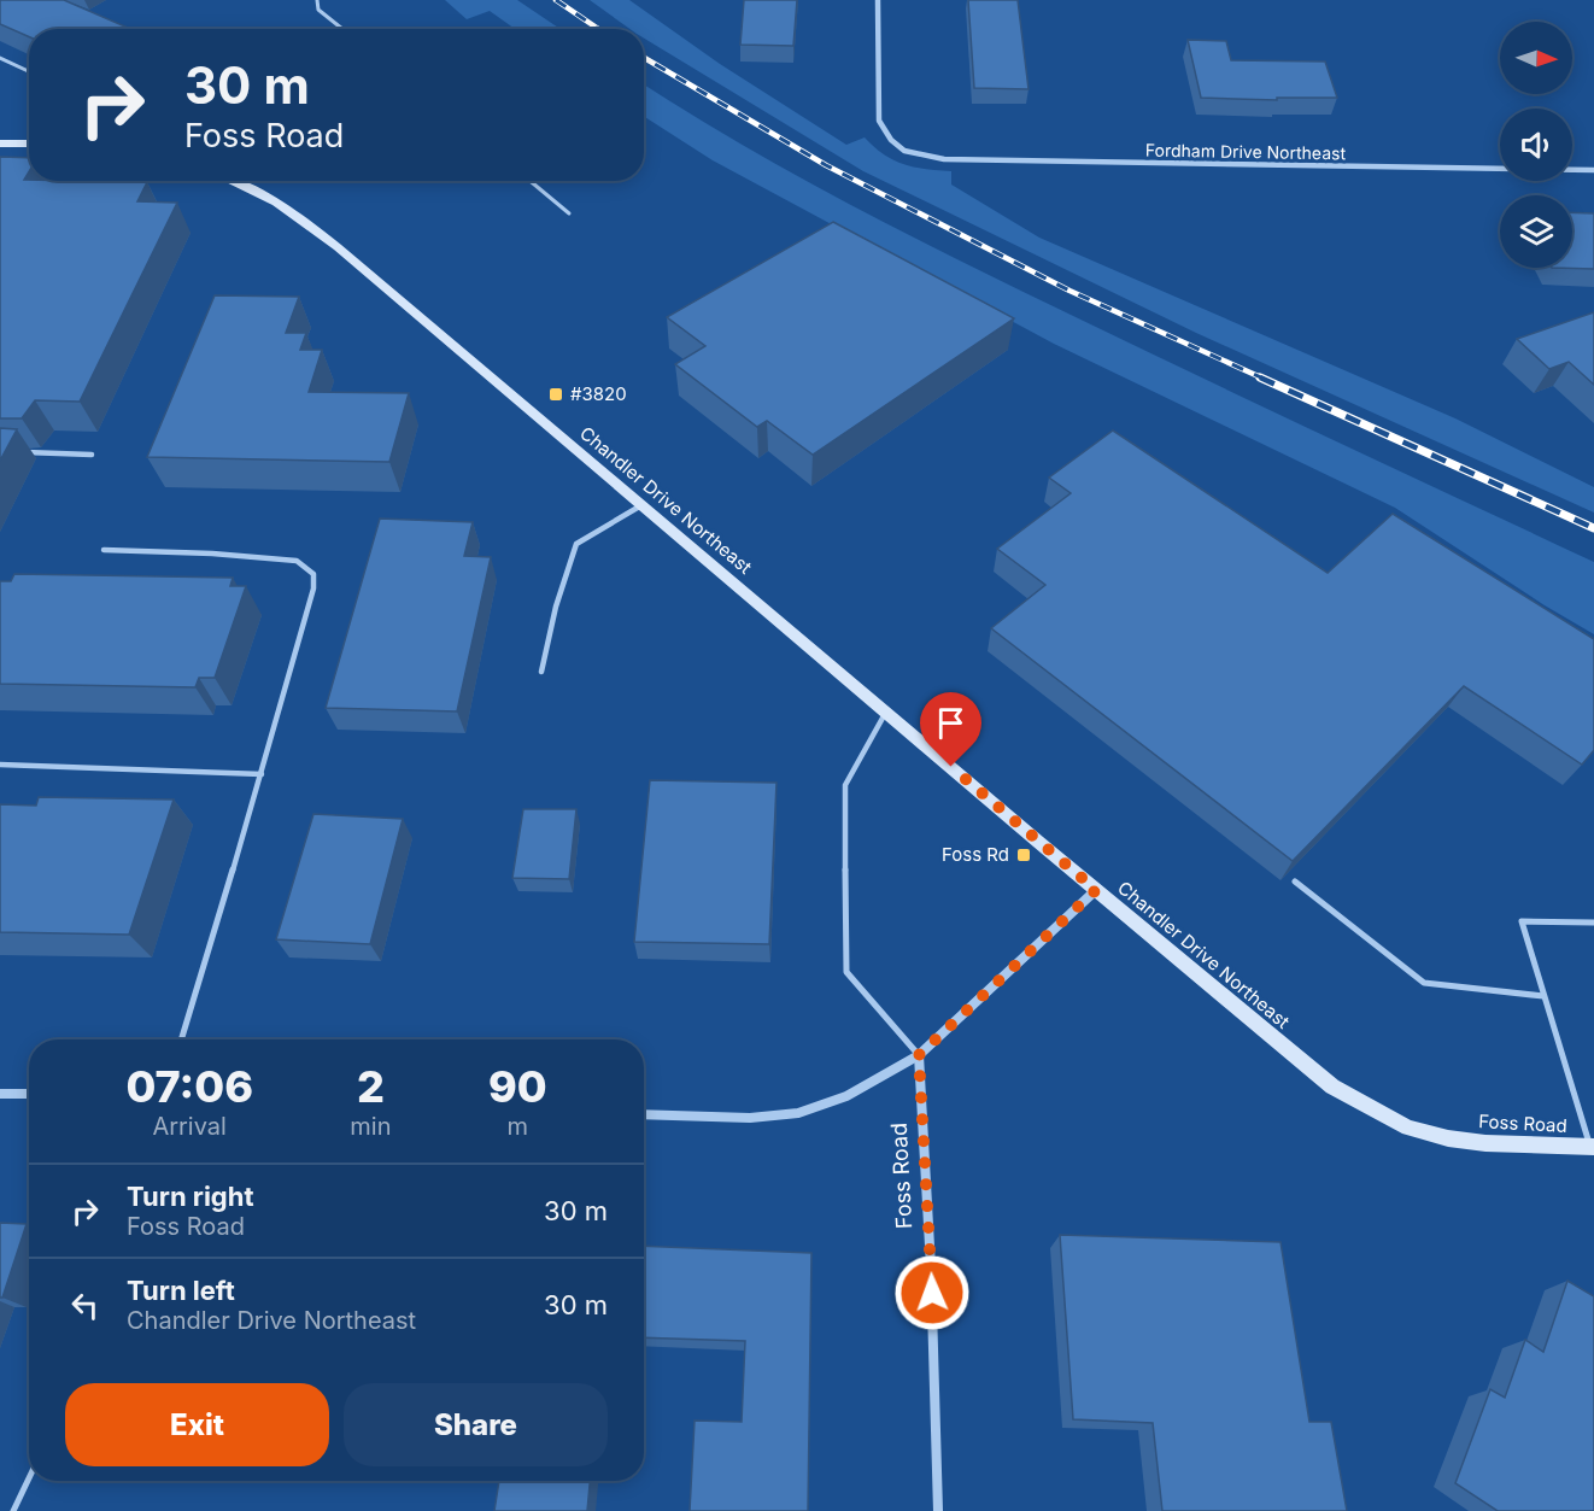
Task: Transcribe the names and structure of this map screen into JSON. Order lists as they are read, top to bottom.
{
  "streets": {
    "street": ["Fordham Drive Northeast", "Chandler Drive Northeast", "Foss Road"]
  },
  "crossings": [
    ["Chandler Drive Northeast", "Foss Road"]
  ],
  "places": {
    "transit": ["#3820", "Foss Rd"]
  },
  "north": "right",
  "page": {
    "turn": ["30 m", "Foss Road"],
    "eta": [
      "07:06",
      "Arrival",
      "2",
      "min",
      "90",
      "m"
    ],
    "list": [
      {
        "name": "Turn right",
        "note": "Foss Road",
        "value": "30 m"
      },
      {
        "name": "Turn left",
        "note": "Chandler Drive Northeast",
        "value": "30 m"
      }
    ],
    "buttons": ["Exit", "Share"]
  }
}
